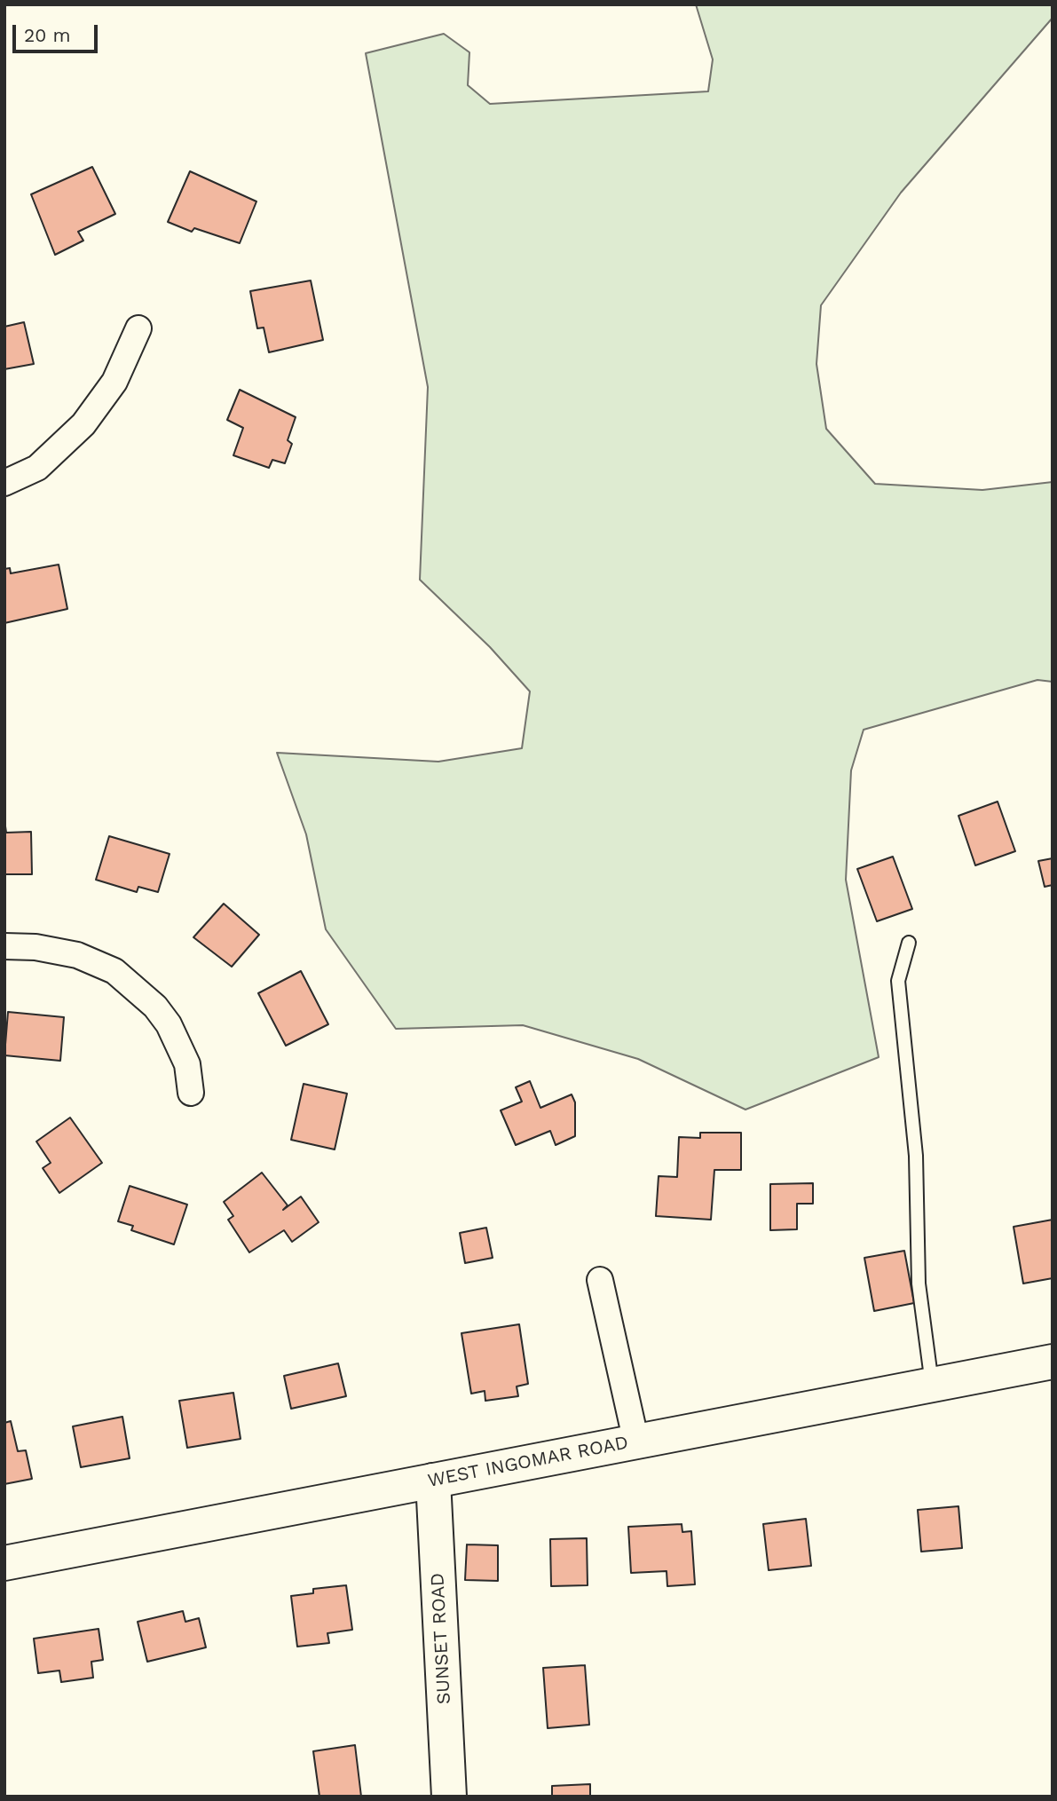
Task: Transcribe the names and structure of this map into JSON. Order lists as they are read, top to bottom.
{
  "streets": {
    "main road": ["WEST INGOMAR ROAD", "SUNSET ROAD"]
  },
  "crossings": [
    ["WEST INGOMAR ROAD", "SUNSET ROAD"]
  ],
  "scale_bar": "20 m"
}
